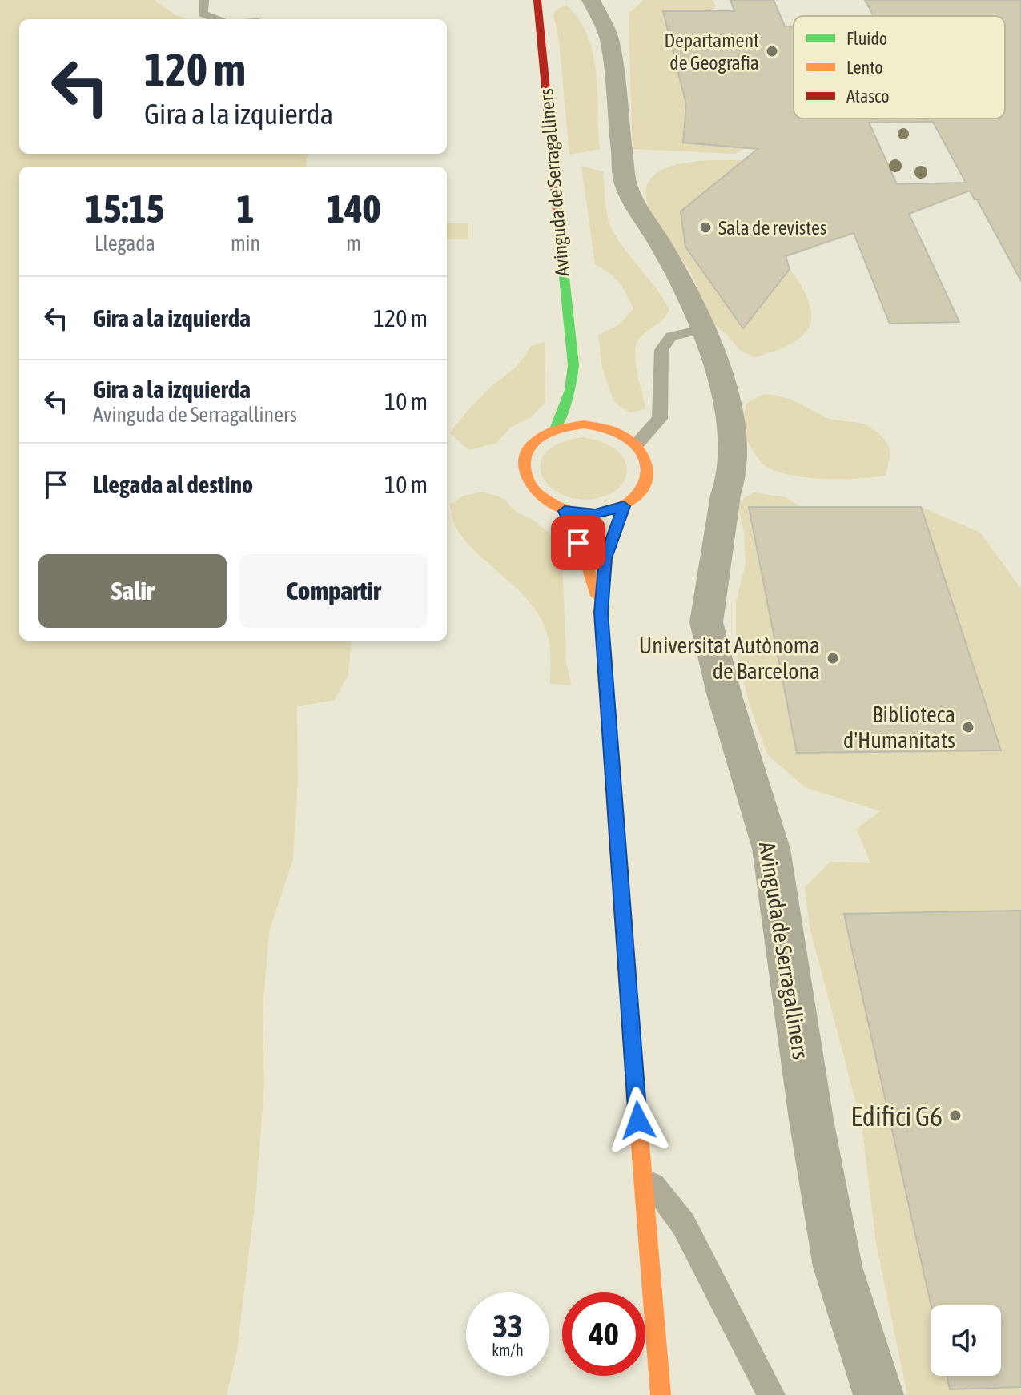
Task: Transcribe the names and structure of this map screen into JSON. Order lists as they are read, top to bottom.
{
  "streets": {
    "street": ["Avinguda de Serragalliners"]
  },
  "places": [
    "Departament de Geografia",
    "Sala de revistes",
    "Universitat Autònoma de Barcelona",
    "Biblioteca d'Humanitats",
    "Edifici G6"
  ],
  "legend": ["Fluido", "Lento", "Atasco"],
  "page": {
    "turn": ["120 m", "Gira a la izquierda"],
    "eta": [
      "15:15",
      "Llegada",
      "1",
      "min",
      "140",
      "m"
    ],
    "list": [
      {
        "name": "Gira a la izquierda",
        "value": "120 m"
      },
      {
        "name": "Gira a la izquierda",
        "note": "Avinguda de Serragalliners",
        "value": "10 m"
      },
      {
        "name": "Llegada al destino",
        "value": "10 m"
      }
    ],
    "buttons": ["Salir", "Compartir"],
    "speed": "33 km/h",
    "limit": "40"
  }
}
